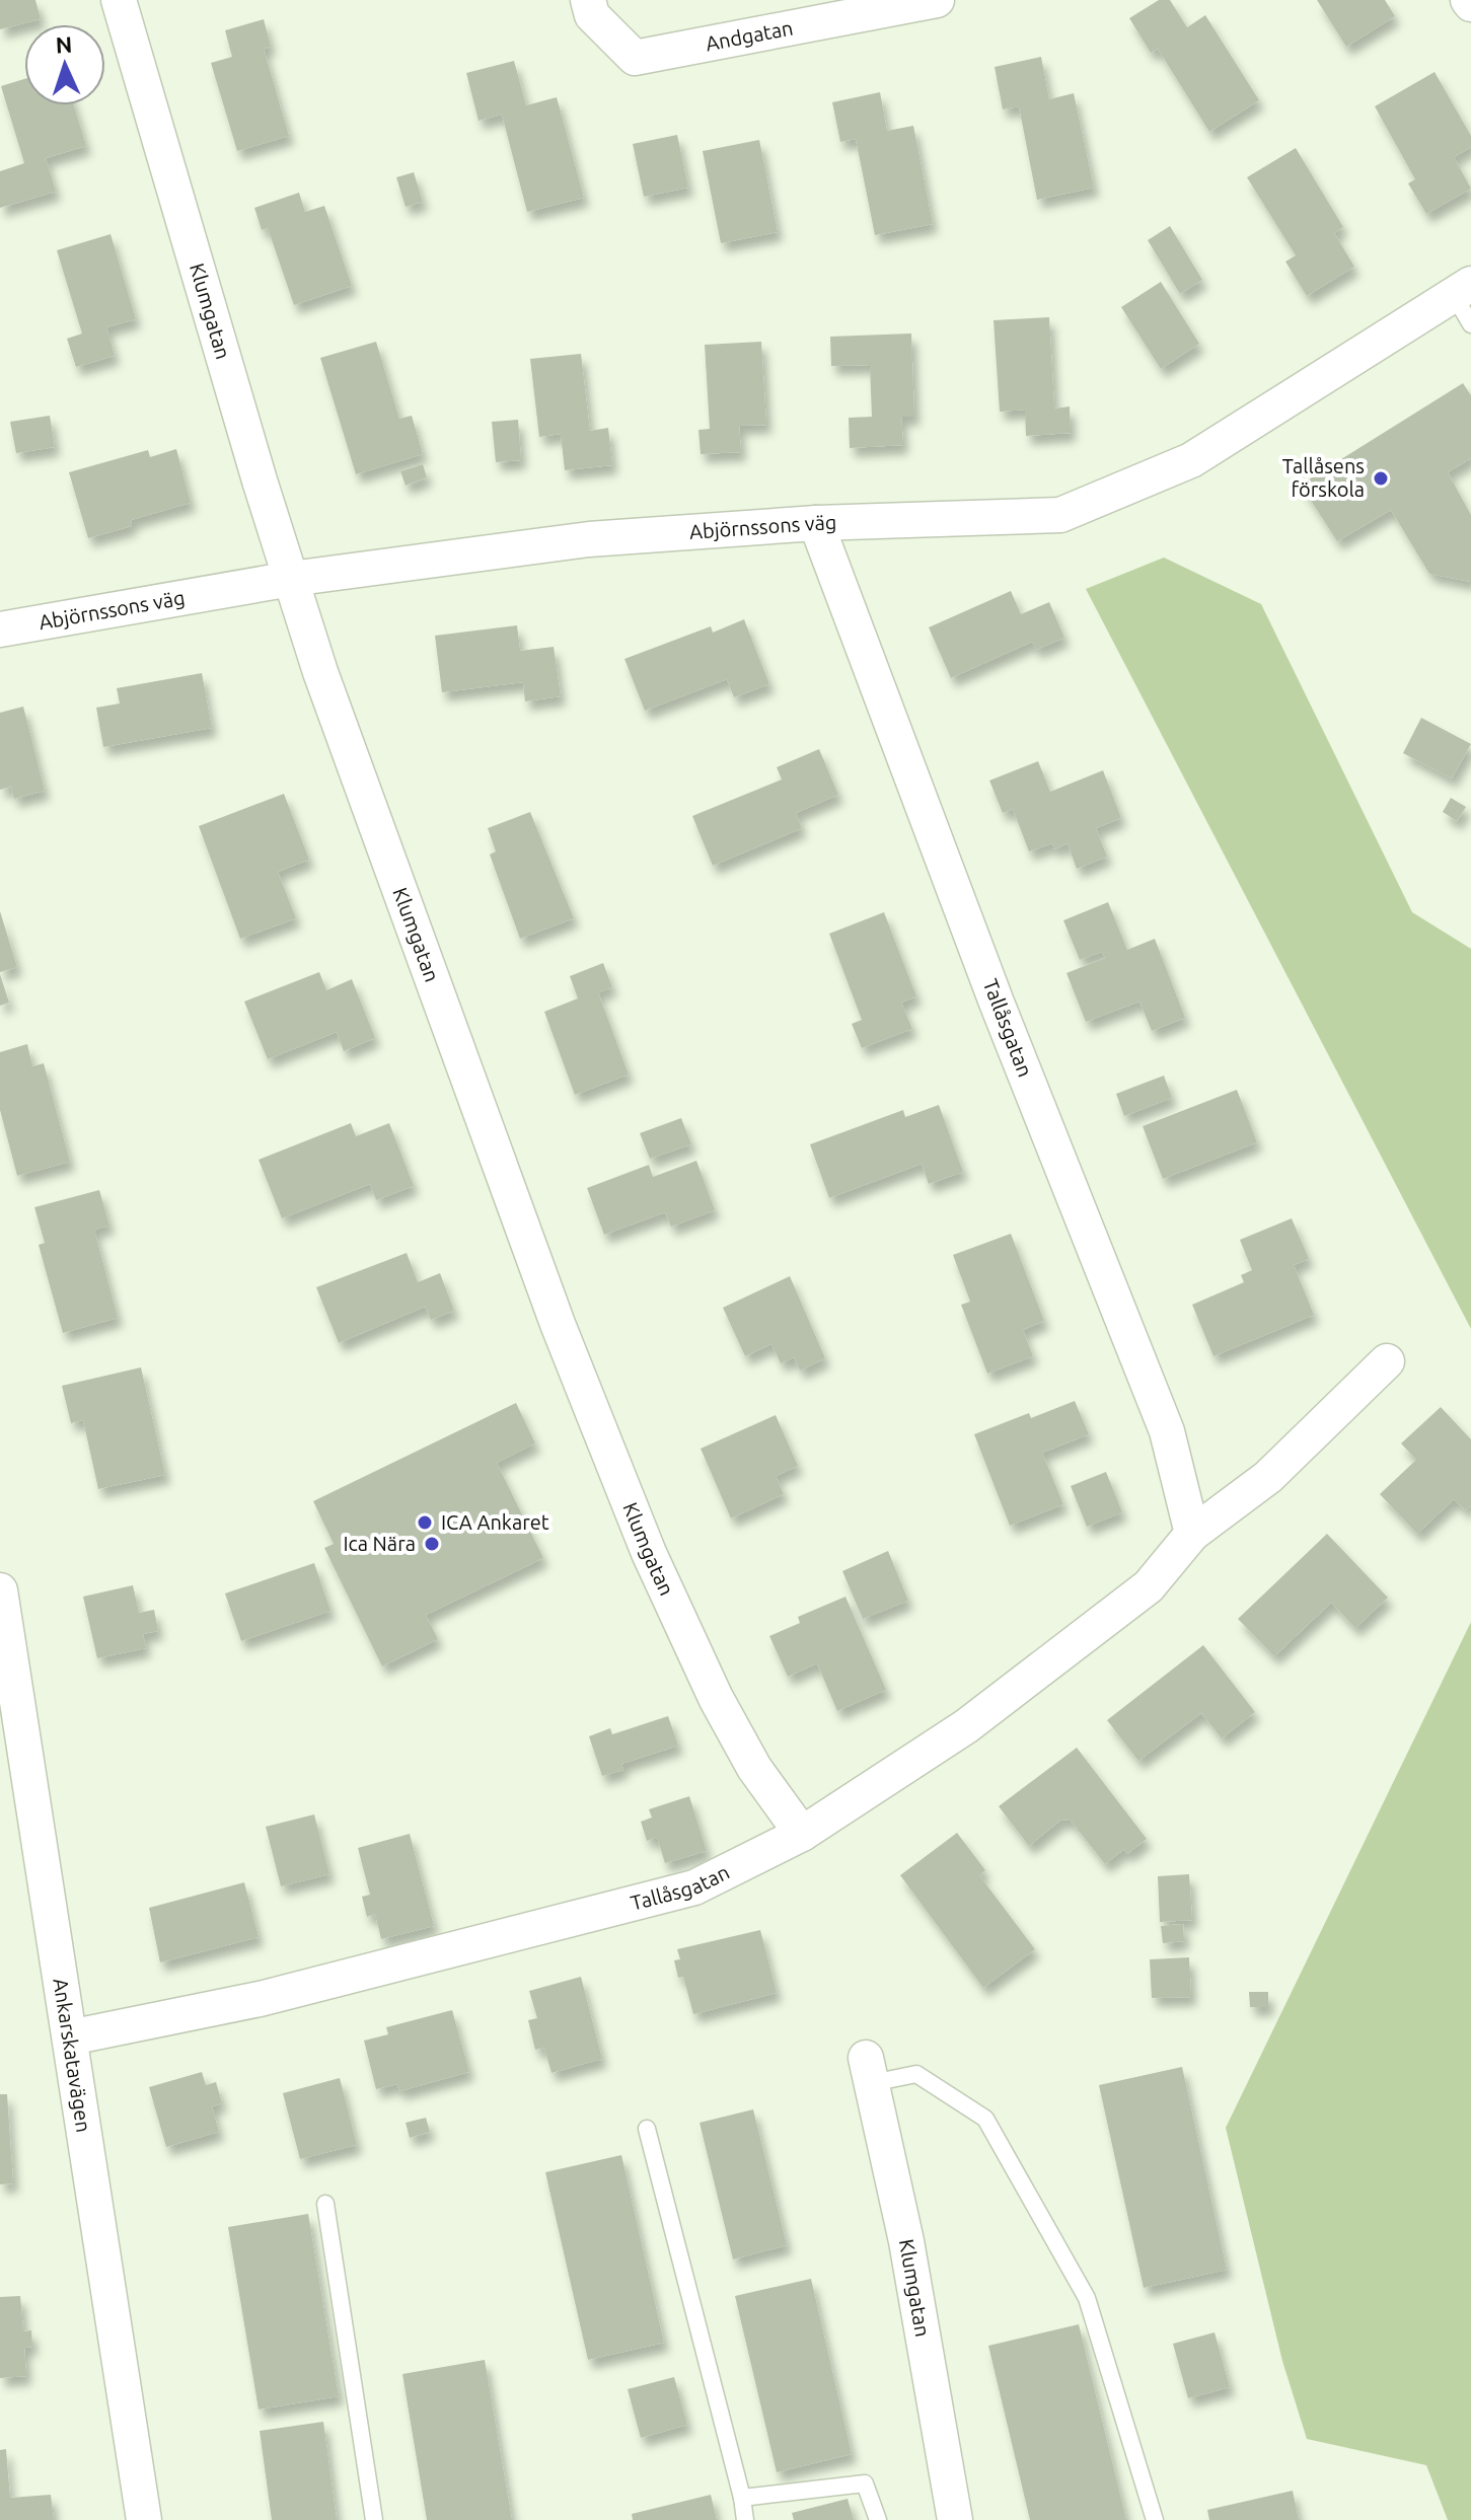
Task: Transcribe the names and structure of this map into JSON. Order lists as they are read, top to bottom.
{
  "streets": {
    "street": [
      "Andgatan",
      "Klumgatan",
      "Abjörnssons väg",
      "Tallåsgatan",
      "Ankarskatavägen"
    ]
  },
  "crossings": [
    ["Klumgatan", "Abjörnssons väg"],
    ["Klumgatan", "Tallåsgatan"],
    ["Abjörnssons väg", "Tallåsgatan"],
    ["Tallåsgatan", "Ankarskatavägen"]
  ],
  "places": ["Tallåsens förskola", "ICA Ankaret", "Ica Nära"],
  "north": "top"
}
